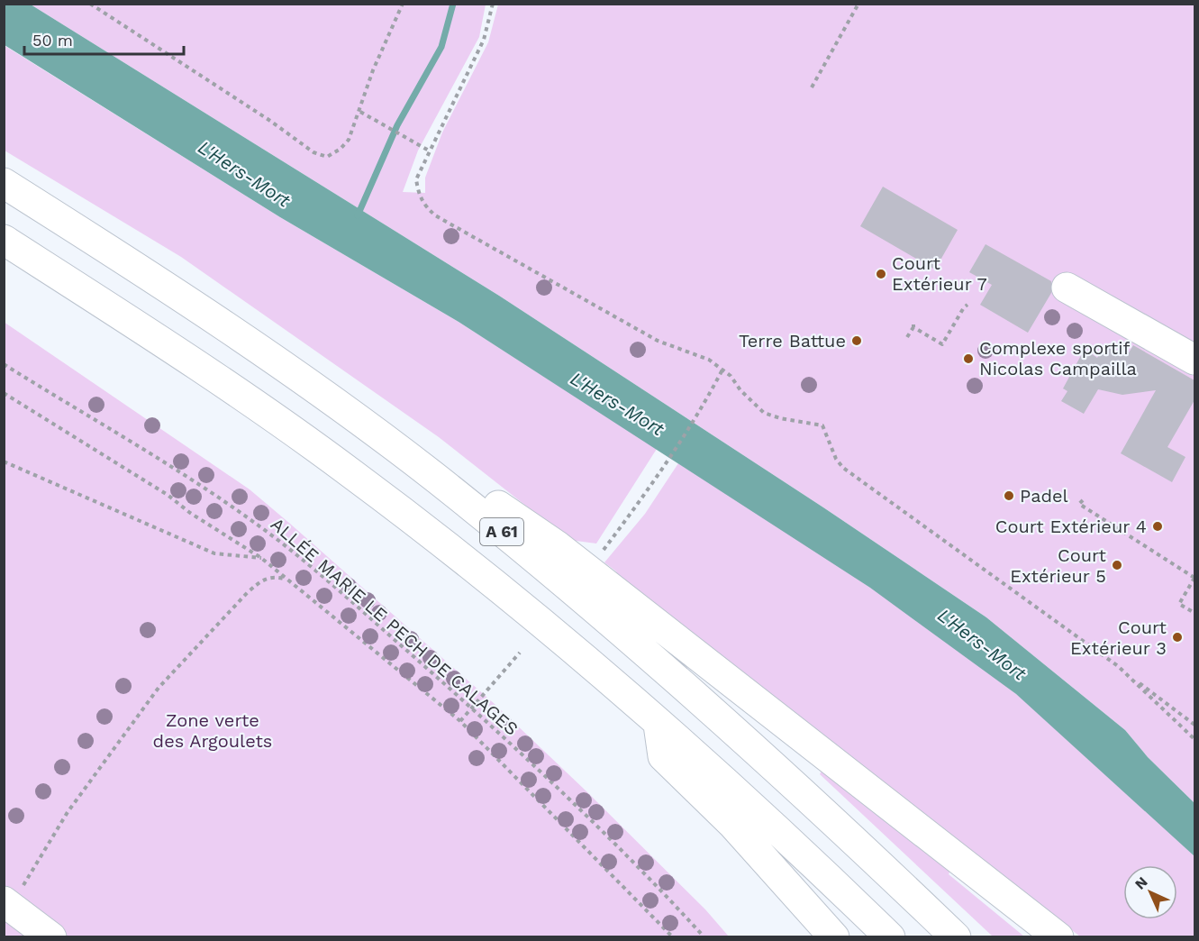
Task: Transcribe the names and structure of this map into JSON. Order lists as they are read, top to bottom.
{
  "streets": {
    "main road": ["A 61"],
    "path": ["ALLÉE MARIE LE PECH DE CALAGES"]
  },
  "water": ["L'Hers-Mort"],
  "parks": ["Zone verte des Argoulets"],
  "places": [
    "Court Extérieur 7",
    "Terre Battue",
    "Complexe sportif Nicolas Campailla",
    "Padel",
    "Court Extérieur 4",
    "Court Extérieur 5",
    "Court Extérieur 3"
  ],
  "scale_bar": "50 m",
  "north": "top left"
}
